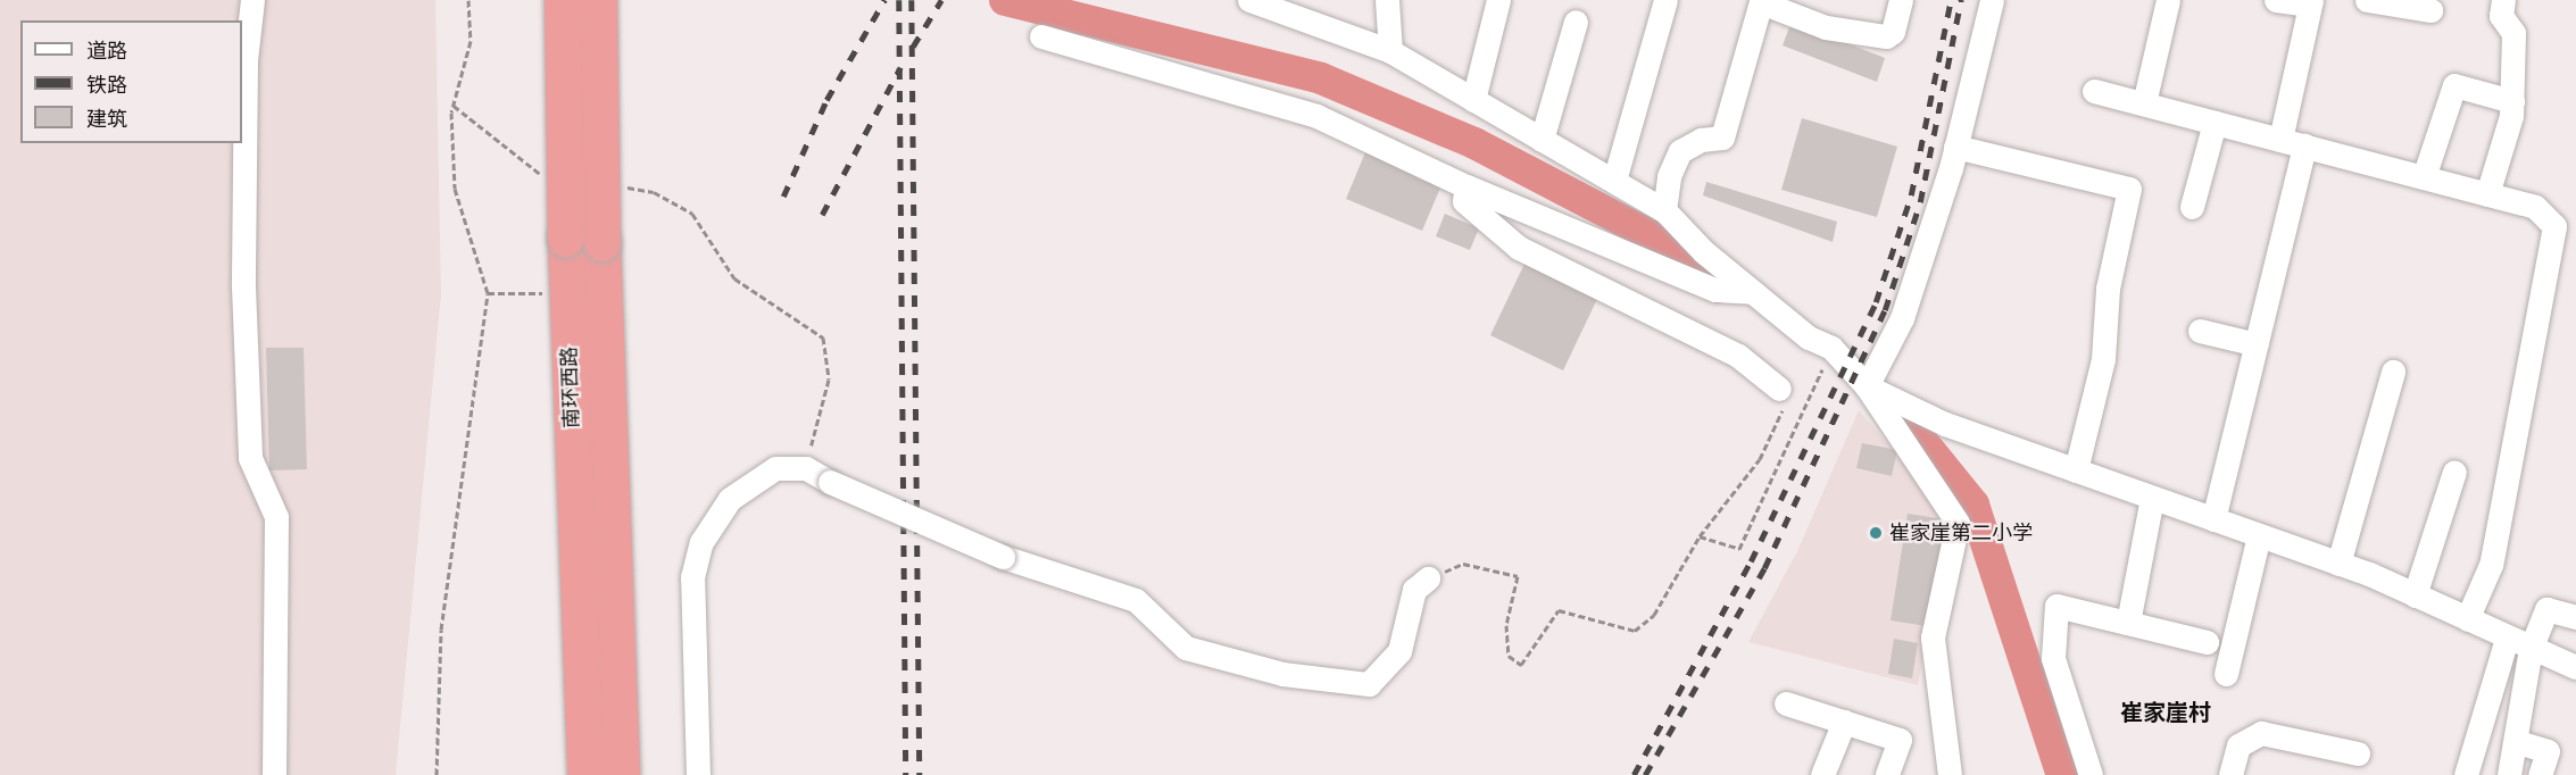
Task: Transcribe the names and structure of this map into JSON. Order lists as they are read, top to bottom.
{
  "streets": {
    "highway": ["南环西路"]
  },
  "districts": ["崔家崖村"],
  "places": ["崔家崖第二小学"],
  "legend": ["道路", "铁路", "建筑"]
}
